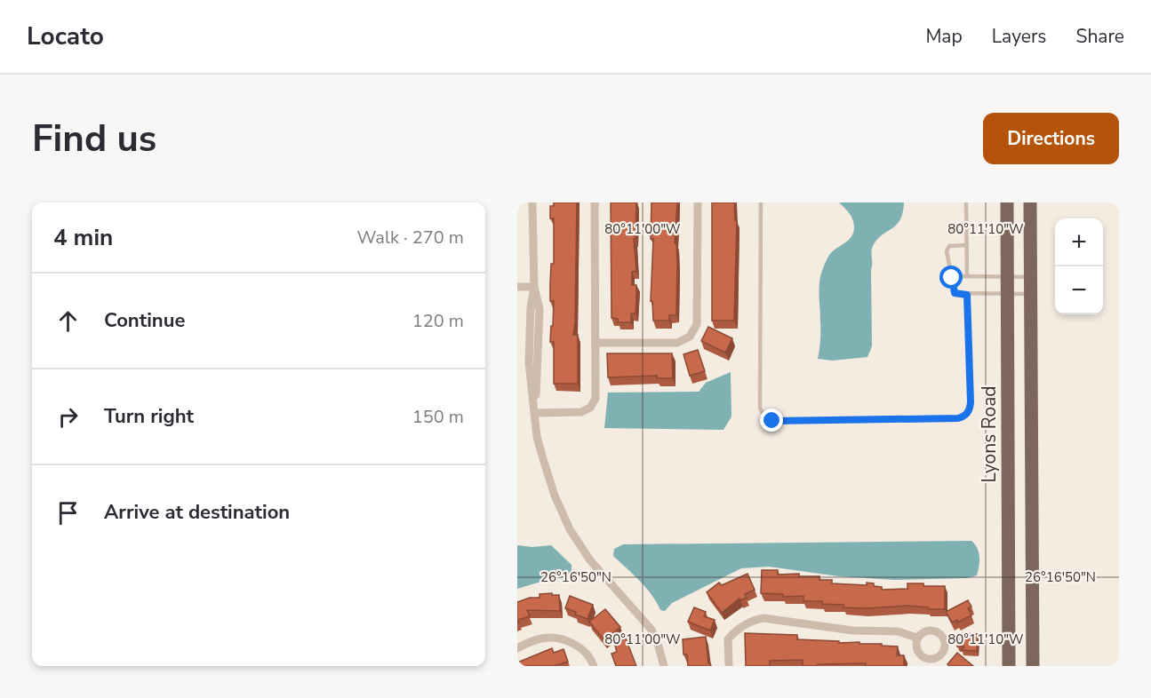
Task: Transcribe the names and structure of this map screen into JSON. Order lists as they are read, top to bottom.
{
  "streets": {
    "main road": ["Lyons Road"]
  },
  "page": {
    "header": "Locato",
    "nav": ["Map", "Layers", "Share"],
    "buttons": "Directions",
    "title": "Find us",
    "heading": ["4 min", "Walk · 270 m"],
    "map_buttons": ["+", "−"],
    "list": [
      ["Continue", "120 m"],
      ["Turn right", "150 m"],
      "Arrive at destination"
    ]
  },
  "coordinates": ["80°11'00\"W", "80°11'10\"W", "26°16'50\"N"]
}
